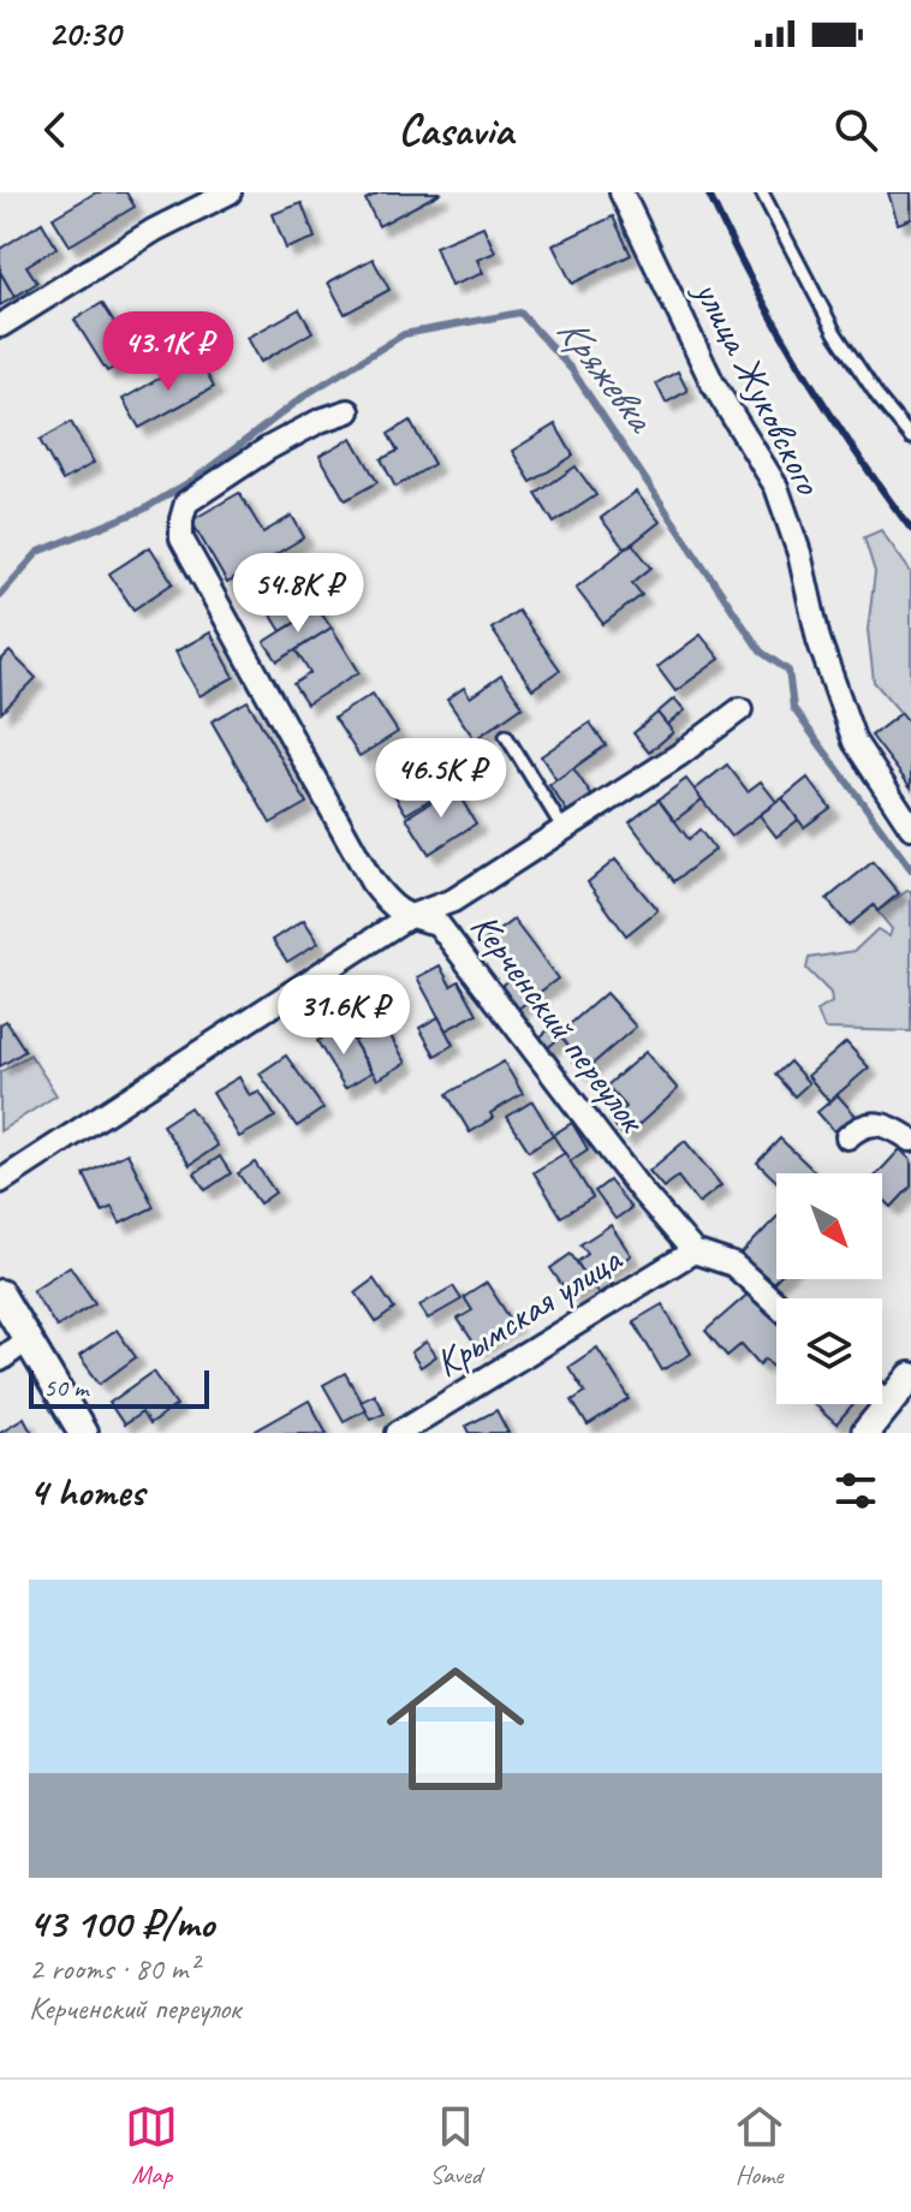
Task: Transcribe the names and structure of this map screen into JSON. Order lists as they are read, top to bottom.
{
  "streets": {
    "street": ["улица Жуковского", "Керченский переулок", "Крымская улица"]
  },
  "crossings": [
    ["Керченский переулок", "Крымская улица"]
  ],
  "water": ["Кряжевка"],
  "scale_bar": "50 m",
  "north": "bottom right",
  "page": {
    "status": "20:30",
    "header": "Casavia",
    "price": [
      "43.1K ₽",
      "54.8K ₽",
      "46.5K ₽",
      "31.6K ₽"
    ],
    "scale": "50 m",
    "heading": "4 homes",
    "list": [
      {
        "name": "43 100 ₽/mo",
        "note": "2 rooms · 80 m² · Керченский переулок"
      }
    ],
    "tabs": ["Map", "Saved", "Home"]
  }
}
